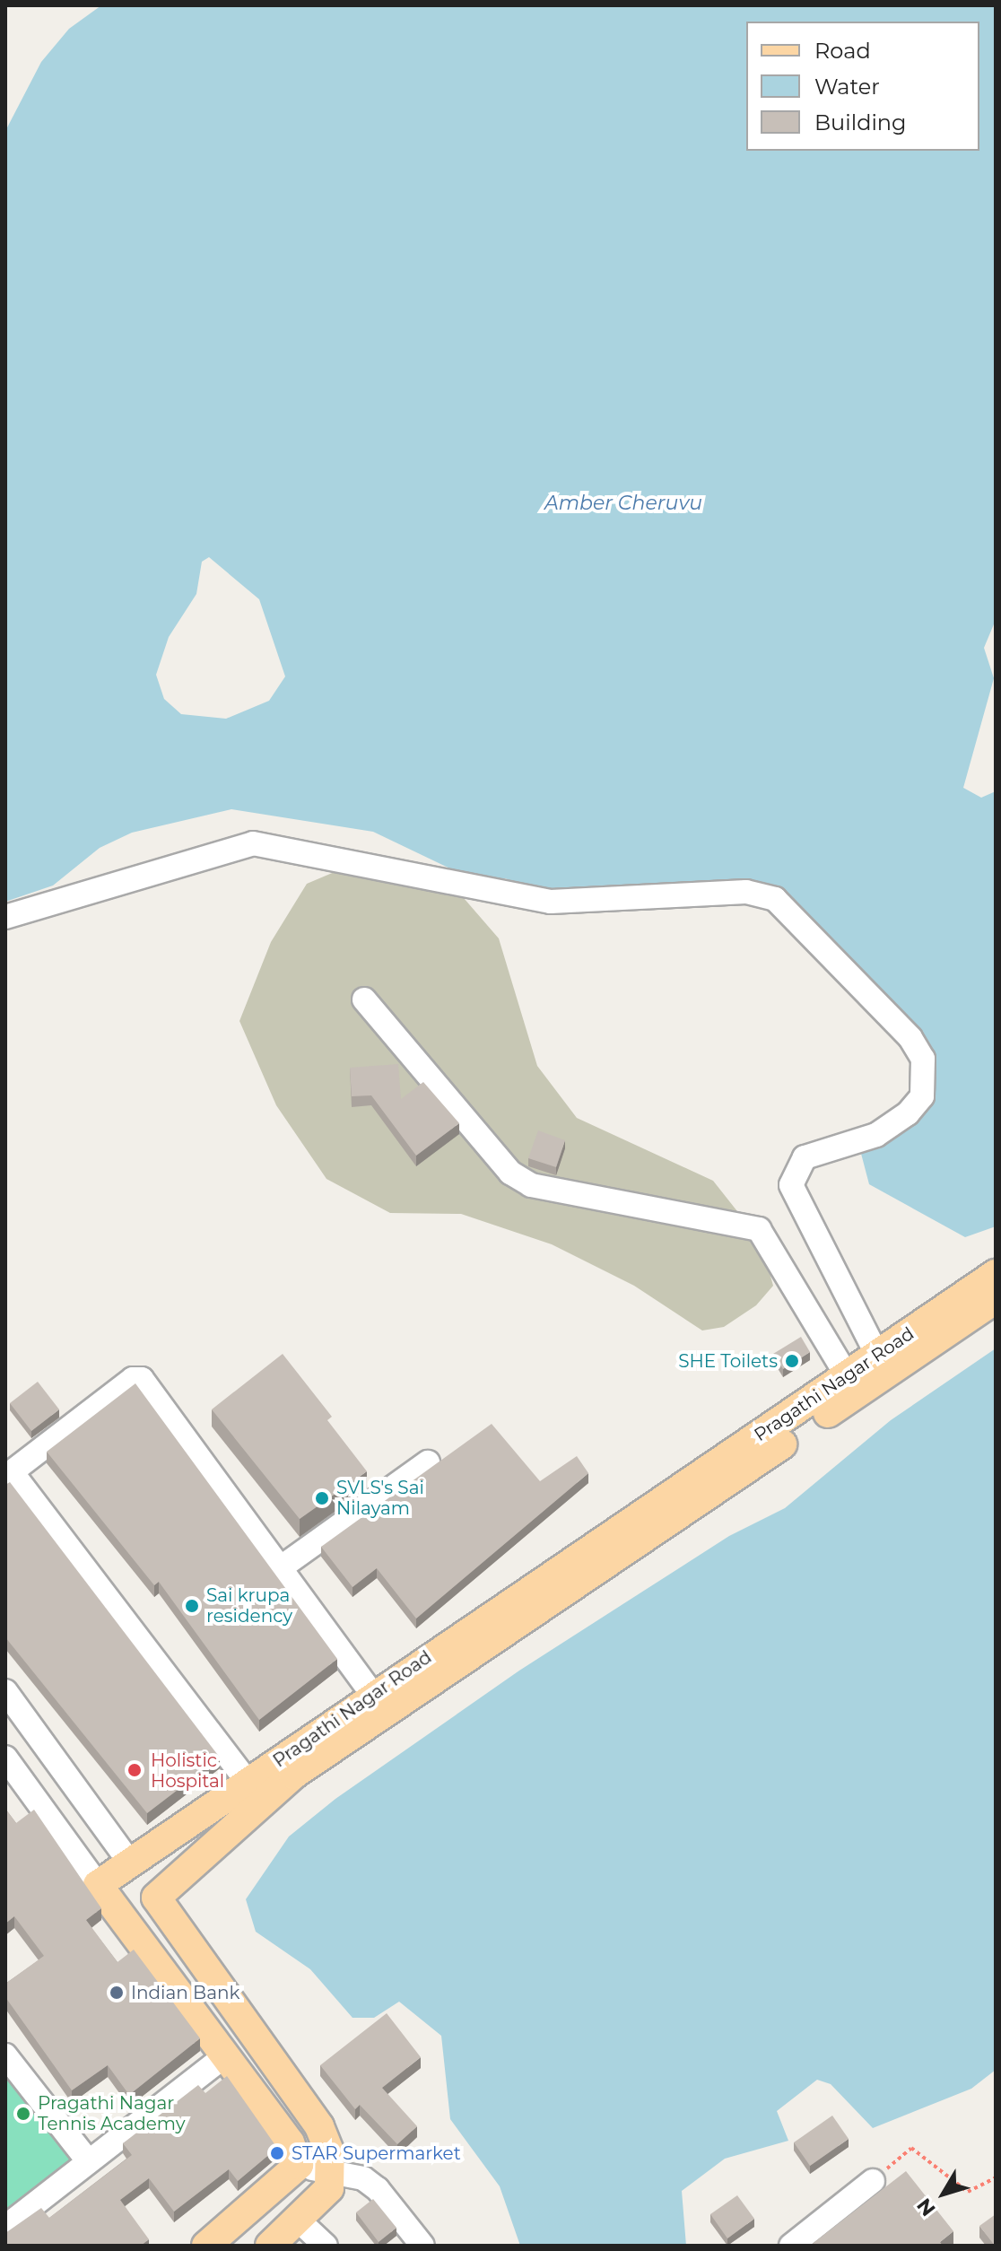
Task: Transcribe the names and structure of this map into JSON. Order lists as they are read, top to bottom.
{
  "streets": {
    "main road": ["Pragathi Nagar Road"]
  },
  "water": ["Amber Cheruvu"],
  "places": [
    "SHE Toilets",
    "SVLS's Sai Nilayam",
    "Sai krupa residency",
    "Holistic Hospital",
    "Indian Bank",
    "Pragathi Nagar Tennis Academy",
    "STAR Supermarket"
  ],
  "legend": ["Road", "Water", "Building"],
  "north": "bottom left"
}
